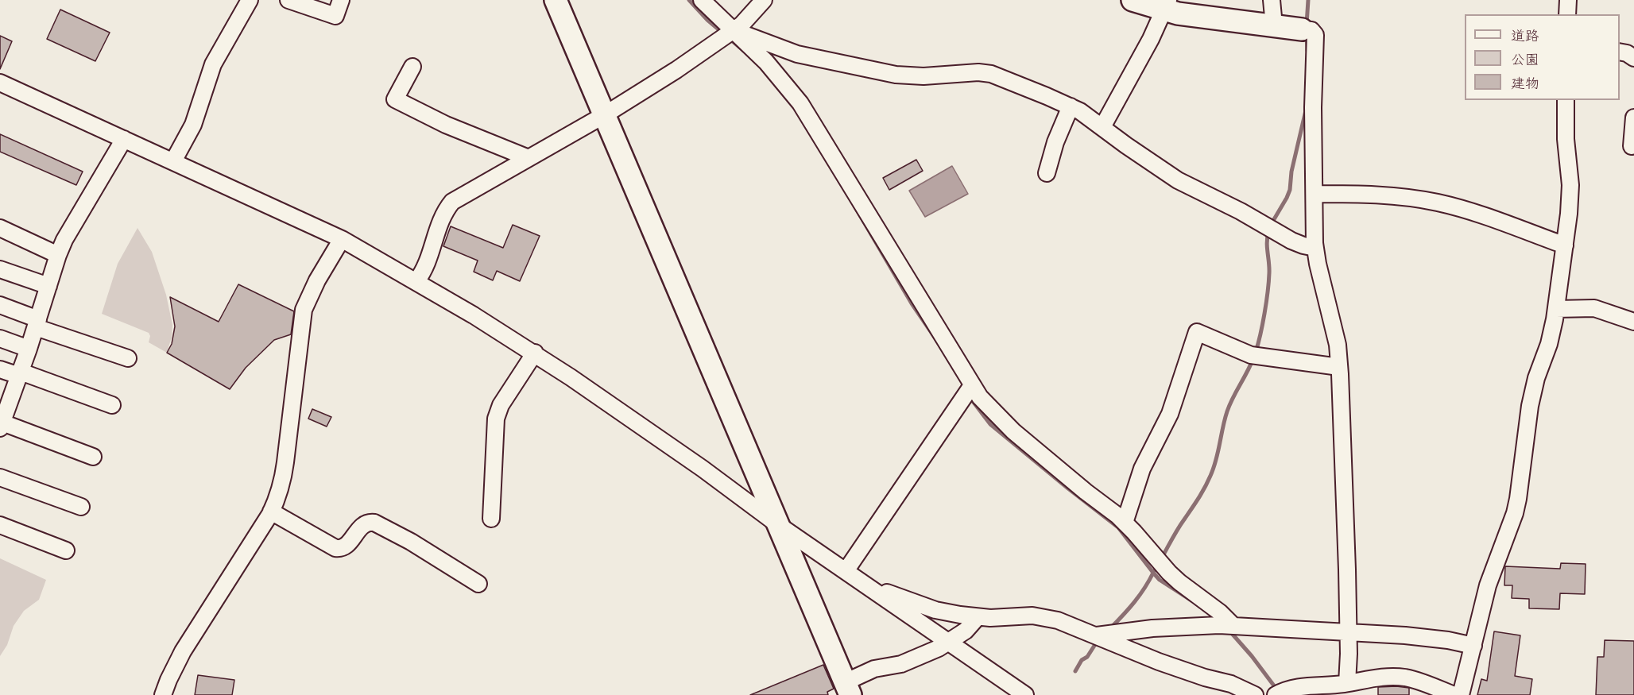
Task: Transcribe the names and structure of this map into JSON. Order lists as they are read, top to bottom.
{
  "legend": ["道路", "公園", "建物"]
}
